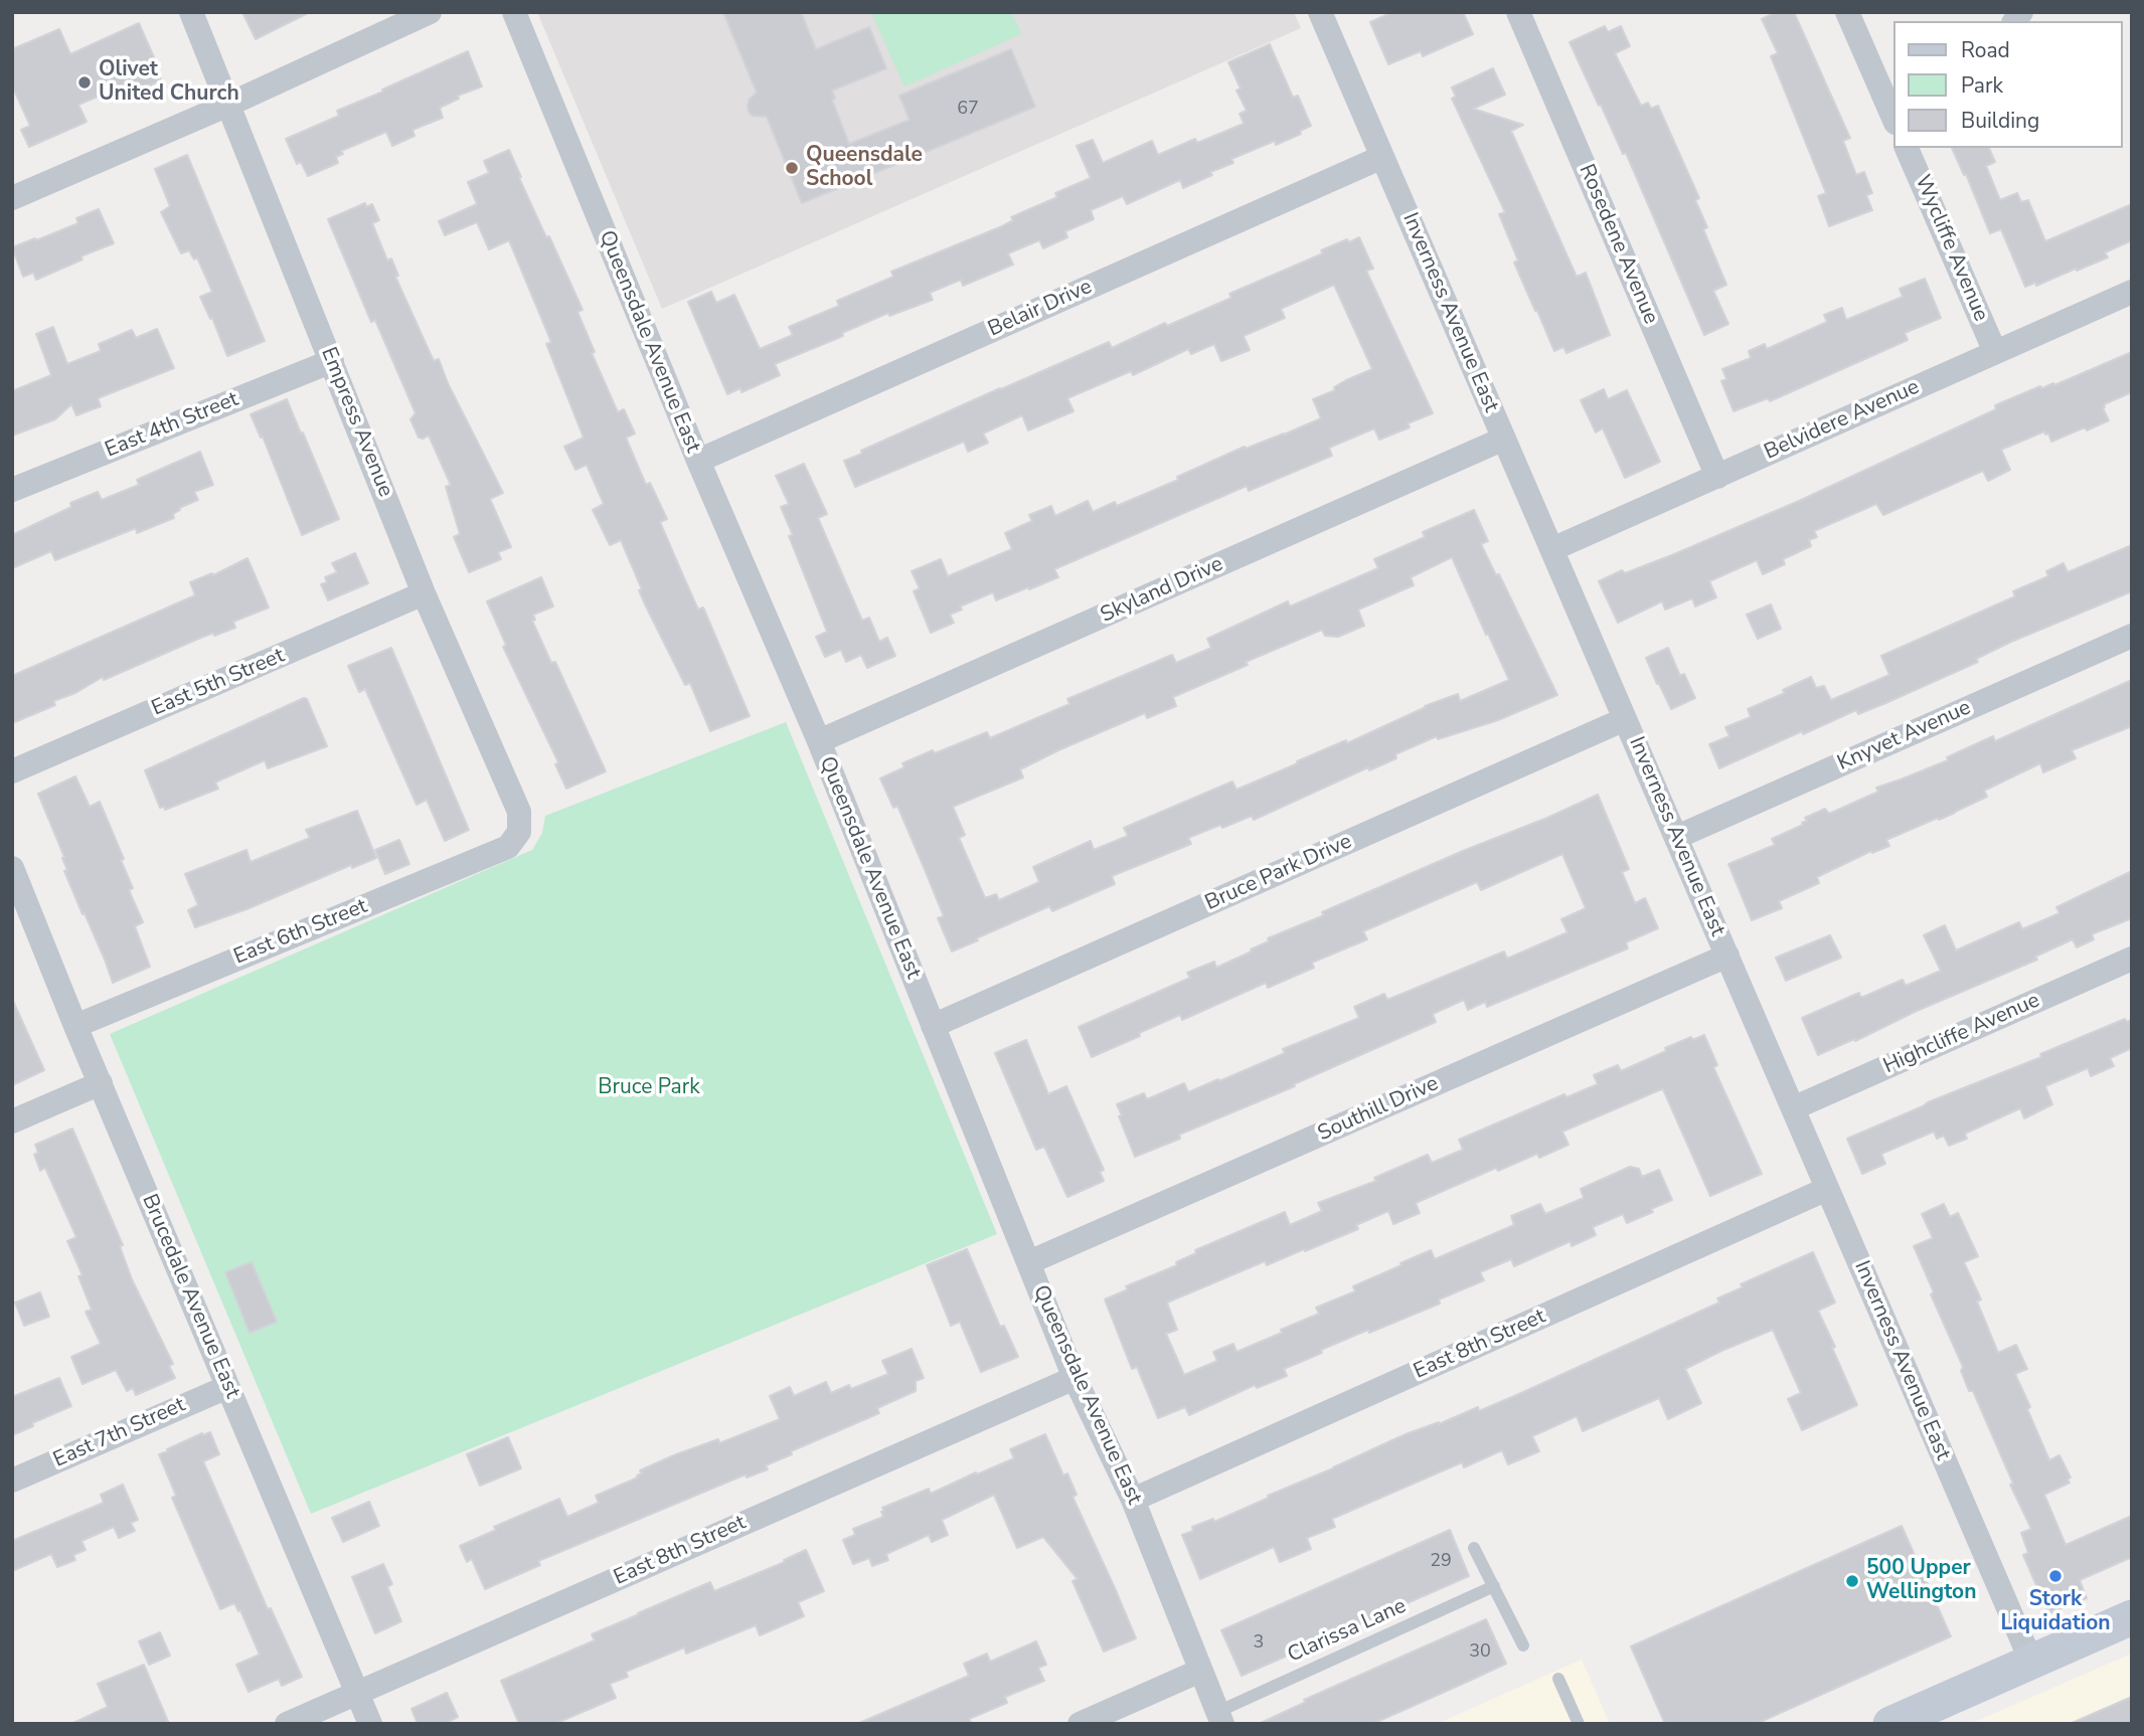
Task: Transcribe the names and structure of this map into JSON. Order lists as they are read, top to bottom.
{
  "streets": {
    "street": [
      "Rosedene Avenue",
      "Wycliffe Avenue",
      "Belair Drive",
      "Inverness Avenue East",
      "Queensdale Avenue East",
      "Belvidere Avenue",
      "Empress Avenue",
      "East 4th Street",
      "Skyland Drive",
      "East 5th Street",
      "Knyvet Avenue",
      "Bruce Park Drive",
      "East 6th Street",
      "Highcliffe Avenue",
      "Southill Drive",
      "Brucedale Avenue East",
      "East 8th Street",
      "East 7th Street"
    ],
    "lane": ["Clarissa Lane"]
  },
  "crossings": [
    ["Rosedene Avenue", "Belvidere Avenue"],
    ["Wycliffe Avenue", "Belvidere Avenue"],
    ["Belair Drive", "Inverness Avenue East"],
    ["Belair Drive", "Queensdale Avenue East"],
    ["Inverness Avenue East", "Belvidere Avenue"],
    ["Inverness Avenue East", "Skyland Drive"],
    ["Inverness Avenue East", "Knyvet Avenue"],
    ["Inverness Avenue East", "Bruce Park Drive"],
    ["Inverness Avenue East", "Highcliffe Avenue"],
    ["Inverness Avenue East", "Southill Drive"],
    ["Inverness Avenue East", "East 8th Street"],
    ["Queensdale Avenue East", "Skyland Drive"],
    ["Queensdale Avenue East", "Bruce Park Drive"],
    ["Queensdale Avenue East", "Southill Drive"],
    ["Queensdale Avenue East", "East 8th Street"],
    ["Queensdale Avenue East", "Clarissa Lane"],
    ["Empress Avenue", "East 4th Street"],
    ["Empress Avenue", "East 5th Street"],
    ["Empress Avenue", "East 6th Street"],
    ["East 6th Street", "Brucedale Avenue East"],
    ["Brucedale Avenue East", "East 8th Street"],
    ["Brucedale Avenue East", "East 7th Street"]
  ],
  "parks": ["Bruce Park"],
  "places": [
    "Olivet United Church",
    "Queensdale School",
    "Stork Liquidation",
    "500 Upper Wellington"
  ],
  "house_numbers": [
    "67",
    "29",
    "3",
    "30"
  ],
  "legend": ["Road", "Park", "Building"]
}
